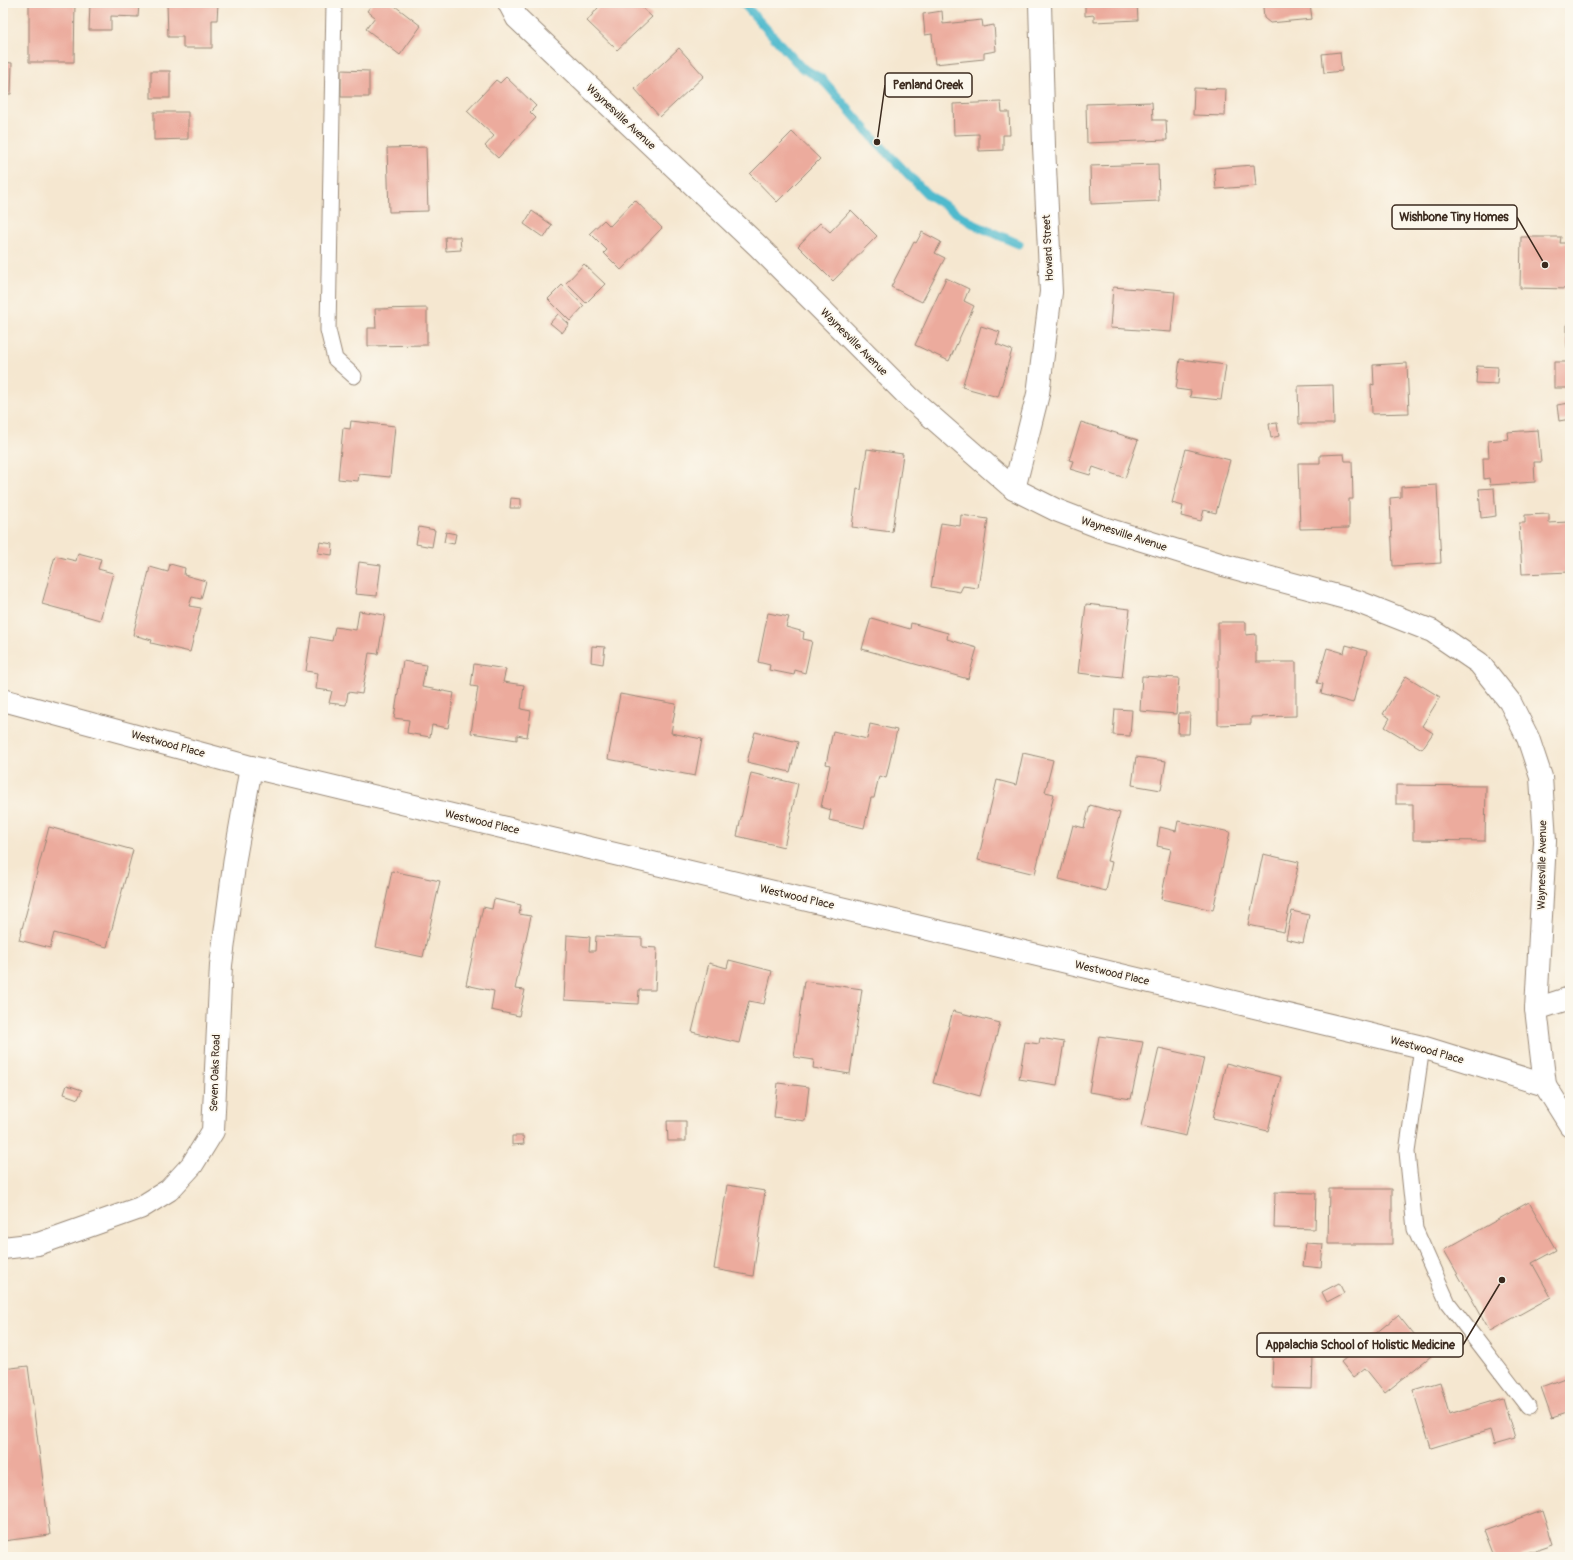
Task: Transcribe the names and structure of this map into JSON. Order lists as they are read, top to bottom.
{
  "streets": {
    "street": [
      "Waynesville Avenue",
      "Howard Street",
      "Westwood Place",
      "Seven Oaks Road"
    ]
  },
  "crossings": [
    ["Waynesville Avenue", "Howard Street"],
    ["Waynesville Avenue", "Westwood Place"],
    ["Westwood Place", "Seven Oaks Road"]
  ],
  "places": ["Penland Creek", "Wishbone Tiny Homes", "Appalachia School of Holistic Medicine"]
}
